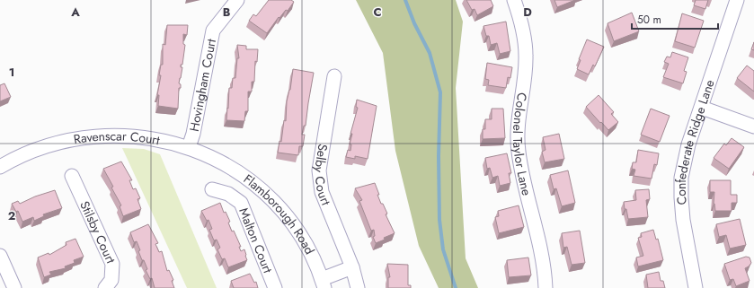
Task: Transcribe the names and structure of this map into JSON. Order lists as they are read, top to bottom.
{
  "streets": {
    "street": [
      "Hovingham Court",
      "Ravenscar Court",
      "Confederate Ridge Lane",
      "Colonel Taylor Lane",
      "Selby Court",
      "Flamborough Road",
      "Stilsby Court",
      "Malton Court"
    ]
  },
  "crossings": [
    ["Hovingham Court", "Ravenscar Court"],
    ["Ravenscar Court", "Flamborough Road"]
  ],
  "scale_bar": "50 m",
  "grid": {
    "columns": [
      "A",
      "B",
      "C",
      "D"
    ],
    "rows": ["1", "2"]
  }
}
